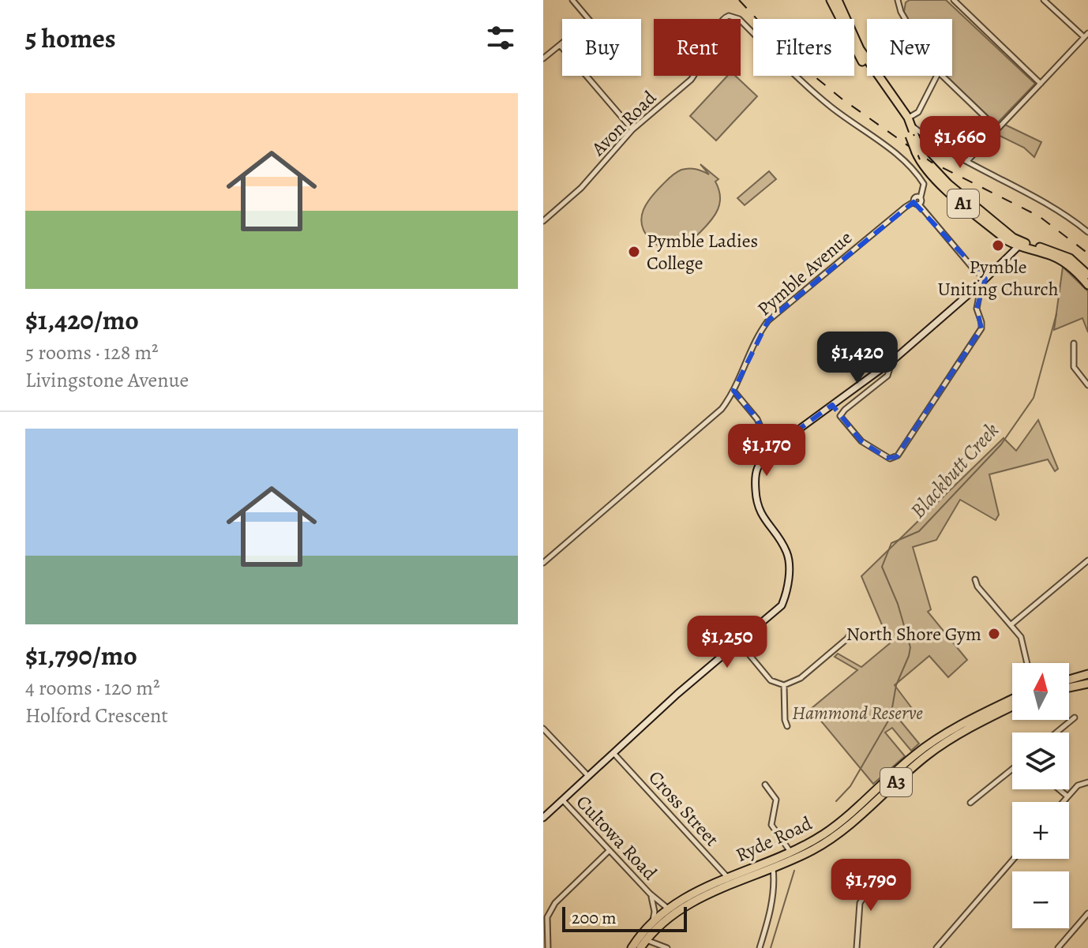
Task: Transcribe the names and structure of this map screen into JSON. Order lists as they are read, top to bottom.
{
  "streets": {
    "highway": ["A1", "A3", "Ryde Road"],
    "street": [
      "Avon Road",
      "Pymble Avenue",
      "Cross Street",
      "Cultowa Road"
    ]
  },
  "crossings": [
    ["Avon Road", "Pymble Avenue"],
    ["Cross Street", "Ryde Road"],
    ["Cultowa Road", "Ryde Road"]
  ],
  "water": ["Blackbutt Creek"],
  "parks": ["Hammond Reserve"],
  "places": ["Pymble Uniting Church", "Pymble Ladies College", "North Shore Gym"],
  "scale_bar": "200 m",
  "north": "top",
  "page": {
    "heading": "5 homes",
    "chip": [
      "Buy",
      "Rent",
      "Filters",
      "New"
    ],
    "list": [
      {
        "name": "$1,420/mo",
        "note": "5 rooms · 128 m² · Livingstone Avenue"
      },
      {
        "name": "$1,790/mo",
        "note": "4 rooms · 120 m² · Holford Crescent"
      }
    ],
    "price": [
      "$1,660",
      "$1,420",
      "$1,170",
      "$1,250",
      "$1,790"
    ],
    "map_buttons": ["+", "−"],
    "scale": "200 m"
  }
}
